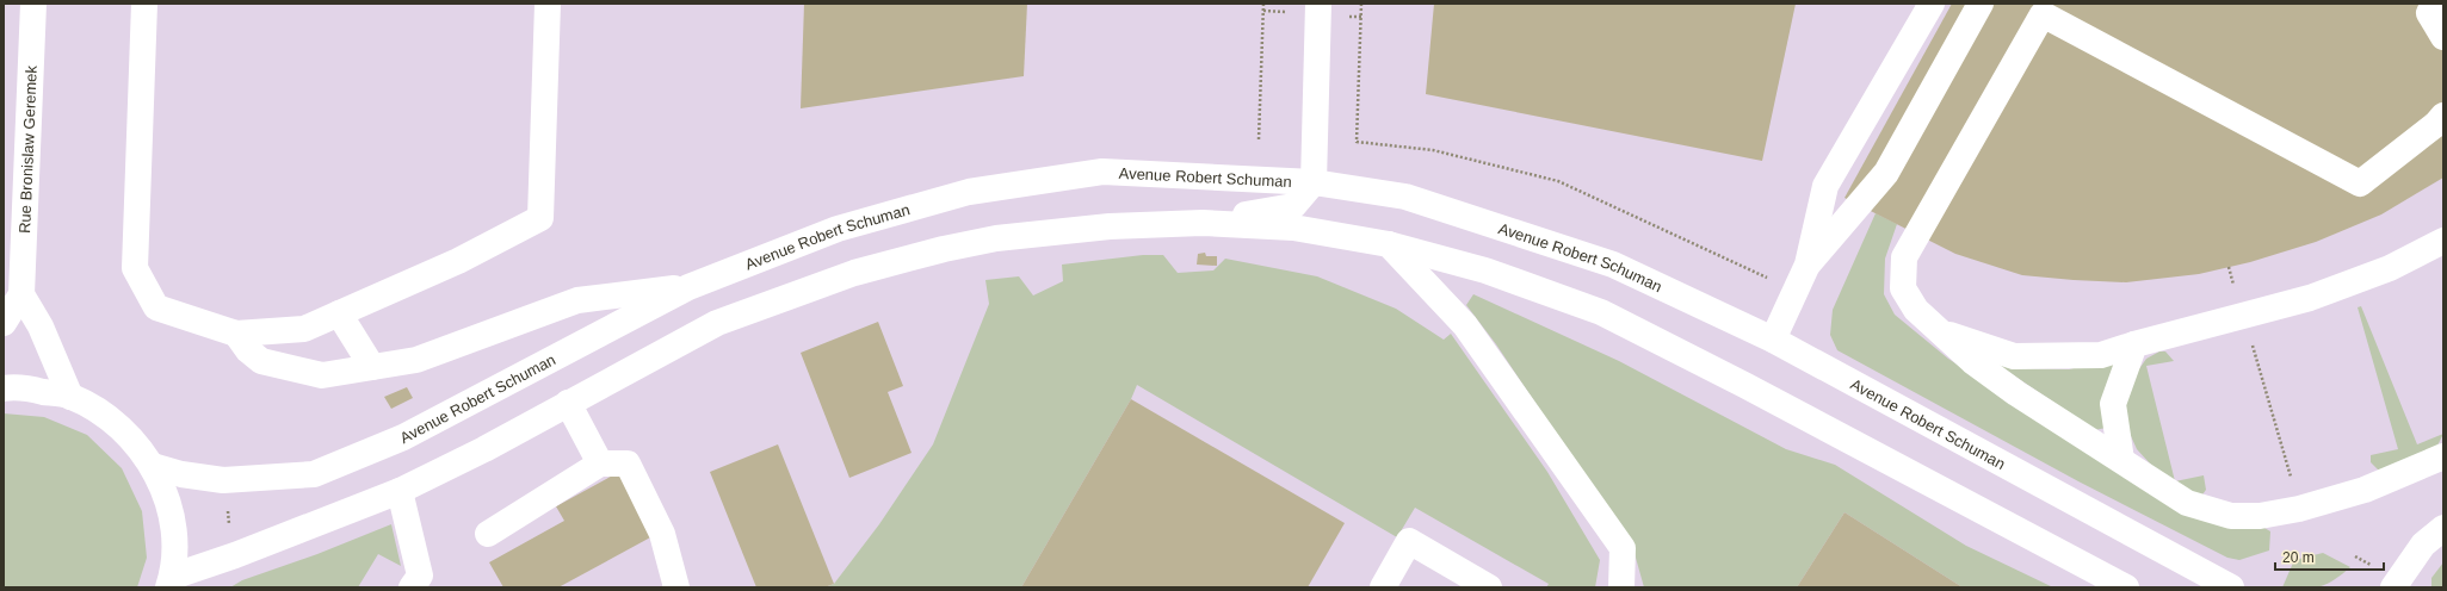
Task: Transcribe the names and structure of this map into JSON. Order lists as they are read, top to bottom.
{
  "streets": {
    "street": ["Rue Bronislaw Geremek", "Avenue Robert Schuman"]
  },
  "scale_bar": "20 m"
}
